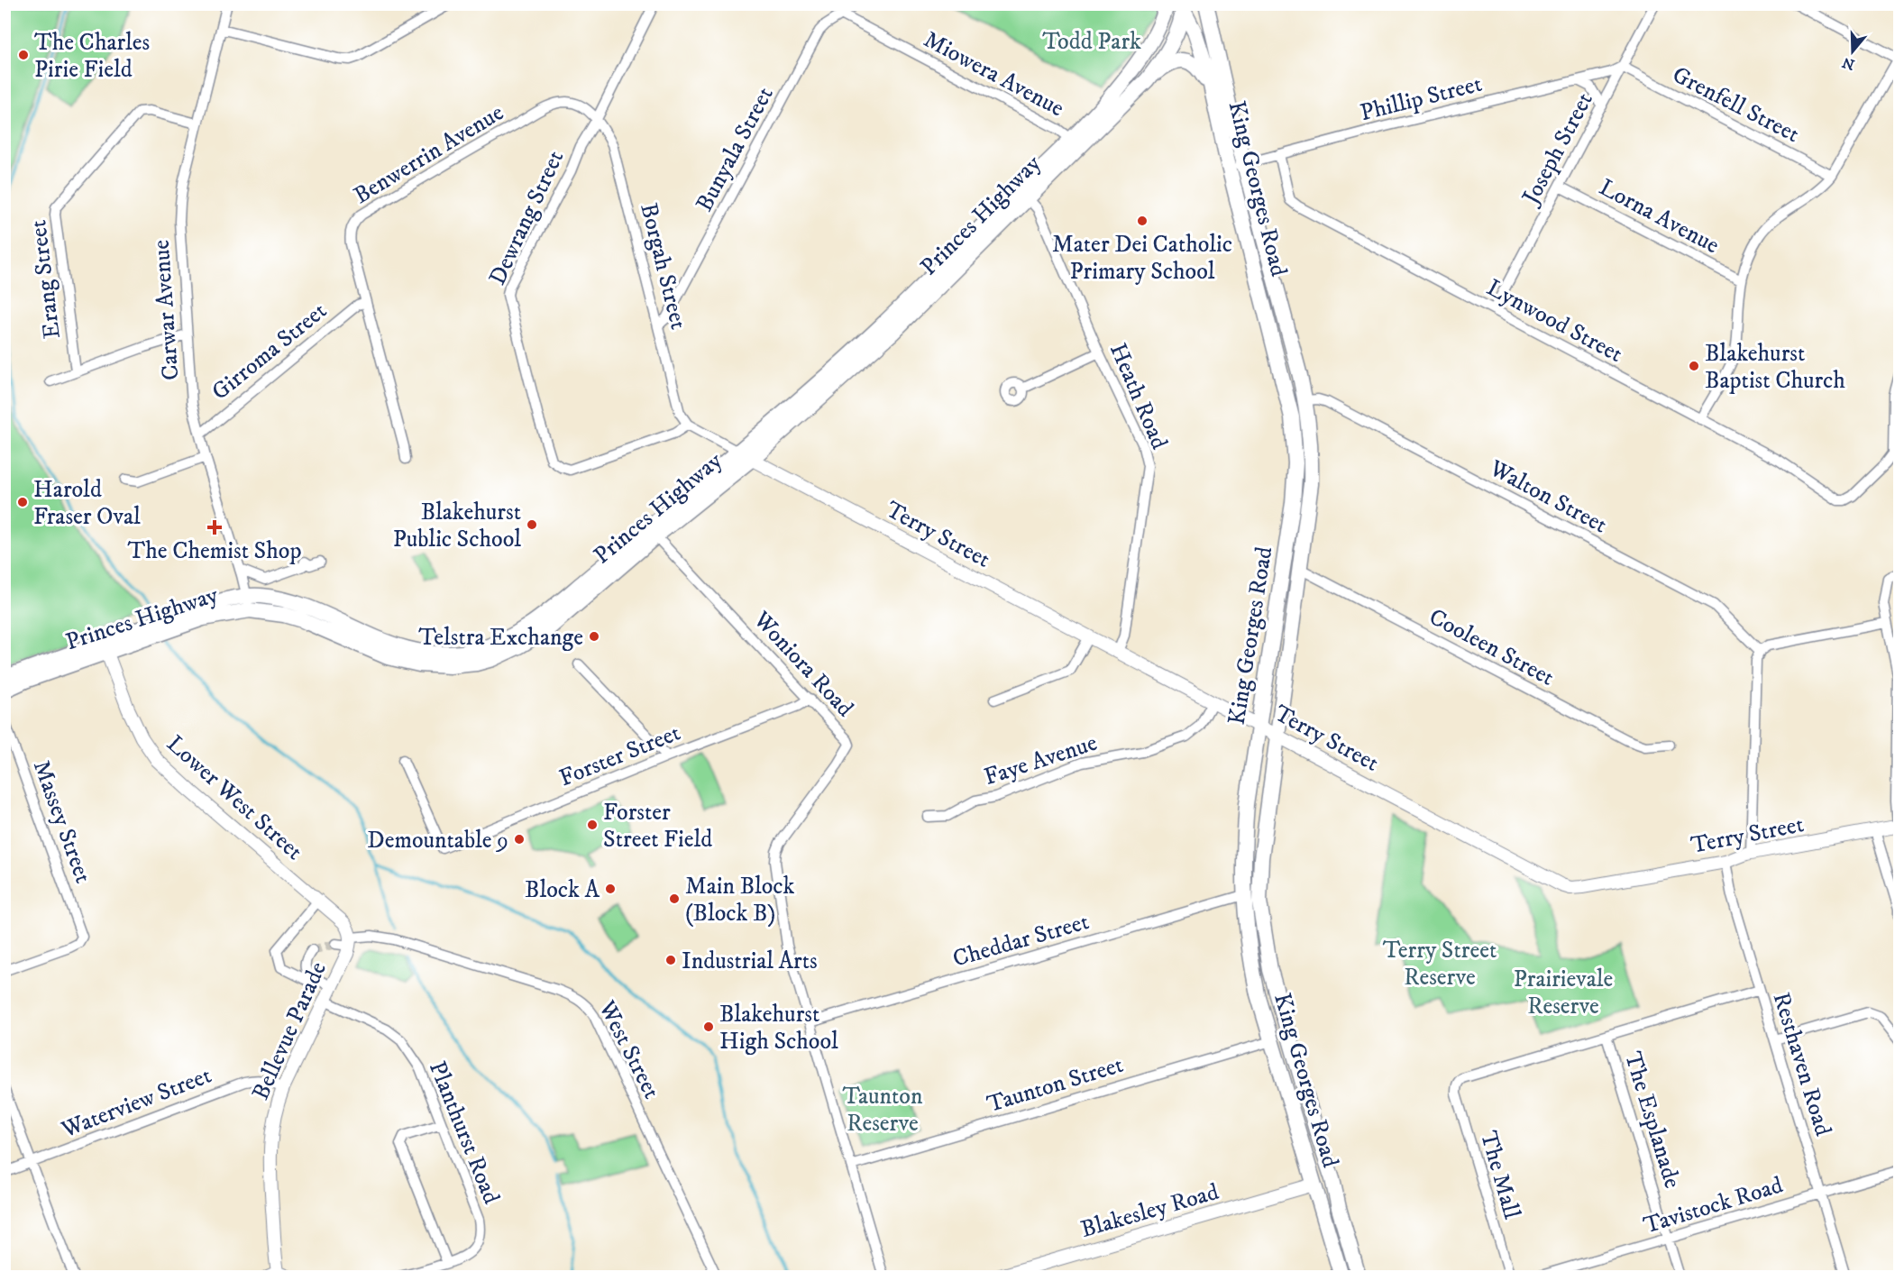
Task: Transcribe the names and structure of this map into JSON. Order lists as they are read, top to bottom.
{
  "streets": {
    "highway": ["King Georges Road", "Princes Highway"],
    "street": [
      "Miowera Avenue",
      "Phillip Street",
      "Grenfell Street",
      "Joseph Street",
      "Bunyala Street",
      "Benwerrin Avenue",
      "Lorna Avenue",
      "Dewrang Street",
      "Borgah Street",
      "Erang Street",
      "Carwar Avenue",
      "Lynwood Street",
      "Girroma Street",
      "Heath Road",
      "Walton Street",
      "Terry Street",
      "Cooleen Street",
      "Woniora Road",
      "Forster Street",
      "Faye Avenue",
      "Lower West Street",
      "Massey Street",
      "Cheddar Street",
      "Bellevue Parade",
      "West Street",
      "Resthaven Road",
      "Taunton Street",
      "Waterview Street",
      "The Esplanade",
      "Planthurst Road",
      "The Mall",
      "Tavistock Road",
      "Blakesley Road"
    ]
  },
  "crossings": [
    ["Miowera Avenue", "Bunyala Street"],
    ["Miowera Avenue", "Princes Highway"],
    ["Phillip Street", "Grenfell Street"],
    ["Phillip Street", "Joseph Street"],
    ["Phillip Street", "King Georges Road"],
    ["Phillip Street", "Lynwood Street"],
    ["Grenfell Street", "Joseph Street"],
    ["Joseph Street", "Lorna Avenue"],
    ["Joseph Street", "Lynwood Street"],
    ["Bunyala Street", "Borgah Street"],
    ["Benwerrin Avenue", "Dewrang Street"],
    ["Benwerrin Avenue", "Borgah Street"],
    ["Benwerrin Avenue", "Girroma Street"],
    ["King Georges Road", "Princes Highway"],
    ["King Georges Road", "Walton Street"],
    ["King Georges Road", "Terry Street"],
    ["King Georges Road", "Cooleen Street"],
    ["King Georges Road", "Cheddar Street"],
    ["King Georges Road", "Taunton Street"],
    ["King Georges Road", "Blakesley Road"],
    ["Princes Highway", "Carwar Avenue"],
    ["Princes Highway", "Heath Road"],
    ["Princes Highway", "Terry Street"],
    ["Princes Highway", "Woniora Road"],
    ["Princes Highway", "Lower West Street"],
    ["Dewrang Street", "Borgah Street"],
    ["Erang Street", "Carwar Avenue"],
    ["Carwar Avenue", "Girroma Street"],
    ["Heath Road", "Terry Street"],
    ["Terry Street", "Faye Avenue"],
    ["Terry Street", "Resthaven Road"],
    ["Woniora Road", "Forster Street"],
    ["Woniora Road", "Cheddar Street"],
    ["Woniora Road", "Taunton Street"],
    ["Lower West Street", "Bellevue Parade"],
    ["Lower West Street", "West Street"],
    ["Bellevue Parade", "West Street"],
    ["Bellevue Parade", "Waterview Street"],
    ["Bellevue Parade", "Planthurst Road"],
    ["Resthaven Road", "Tavistock Road"],
    ["The Esplanade", "The Mall"],
    ["The Esplanade", "Tavistock Road"]
  ],
  "parks": [
    "Todd Park",
    "Terry Street Reserve",
    "Prairievale Reserve",
    "Taunton Reserve"
  ],
  "places": {
    "other": [
      "The Charles Pirie Field",
      "Mater Dei Catholic Primary School",
      "Blakehurst Baptist Church",
      "Harold Fraser Oval",
      "Blakehurst Public School",
      "Telstra Exchange",
      "Forster Street Field",
      "Demountable 9",
      "Block A",
      "Main Block (Block B)",
      "Industrial Arts",
      "Blakehurst High School"
    ],
    "health": ["The Chemist Shop"]
  },
  "north": "bottom"
}
